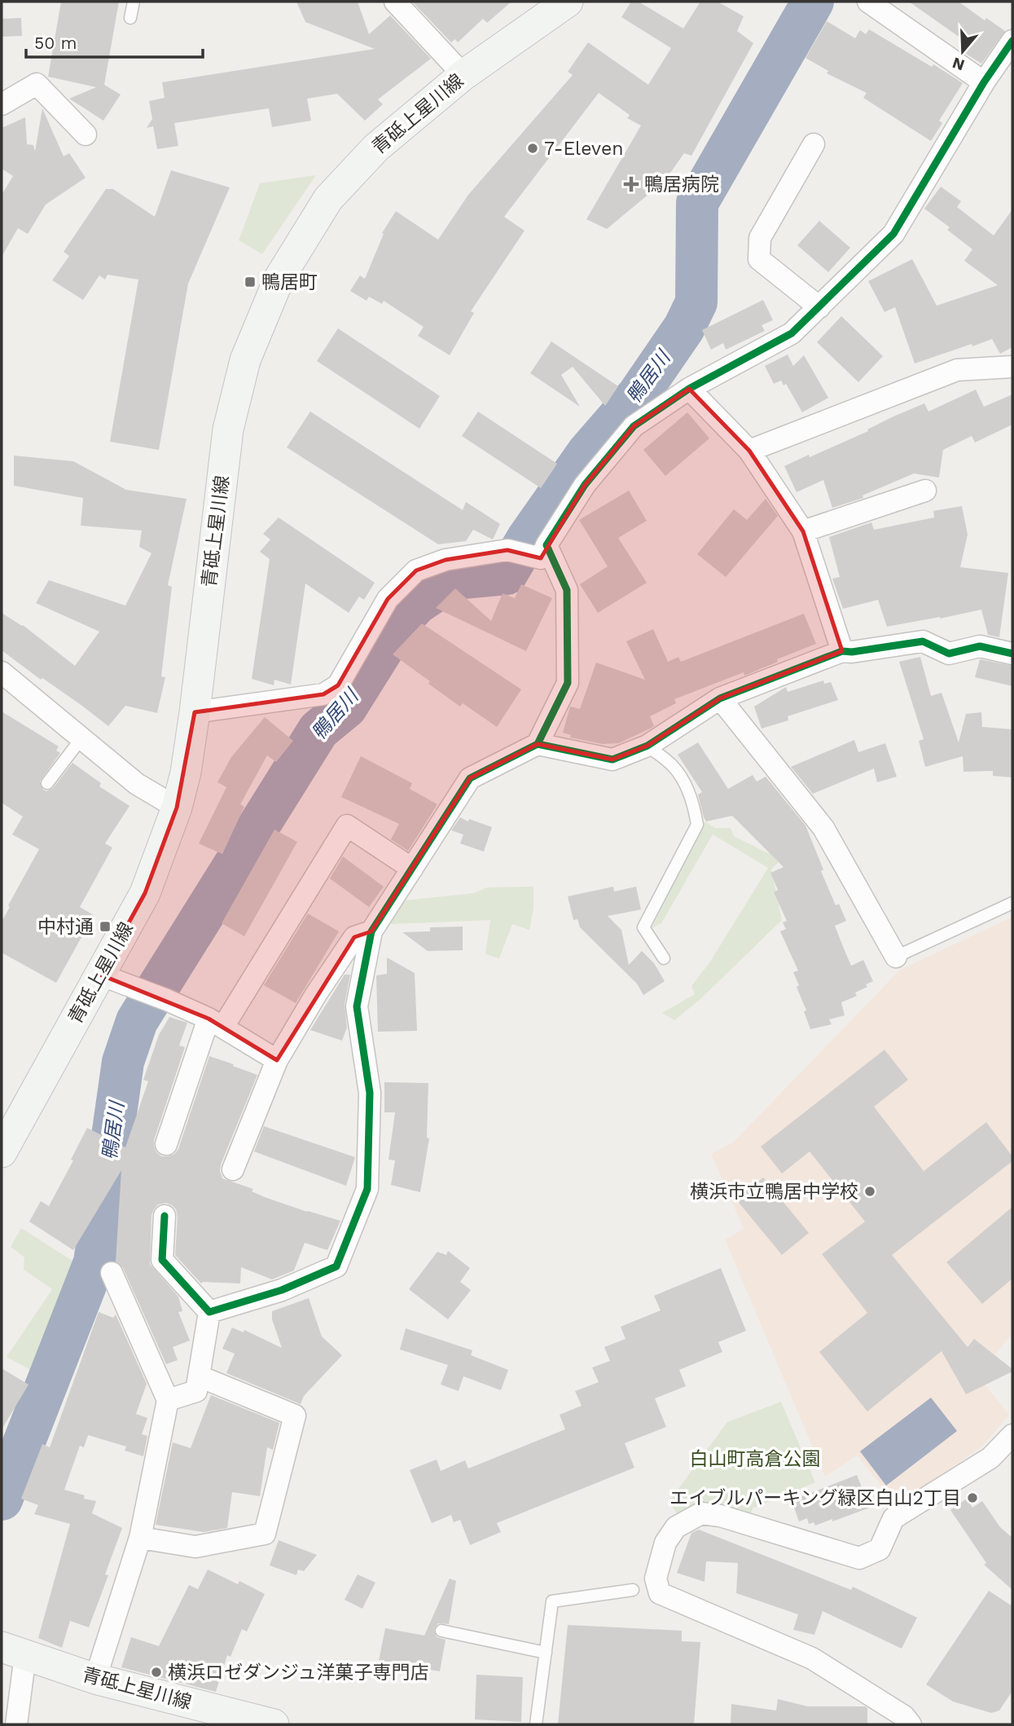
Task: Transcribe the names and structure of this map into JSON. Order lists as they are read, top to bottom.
{
  "streets": {
    "main road": ["青砥上星川線"]
  },
  "water": ["鴨居川"],
  "parks": ["白山町高倉公園"],
  "places": {
    "other": [
      "7-Eleven",
      "横浜市立鴨居中学校",
      "エイブルパーキング緑区白山2丁目",
      "横浜ロゼダンジュ洋菓子専門店"
    ],
    "health": ["鴨居病院"],
    "transit": ["鴨居町", "中村通"]
  },
  "scale_bar": "50 m",
  "north": "bottom"
}
